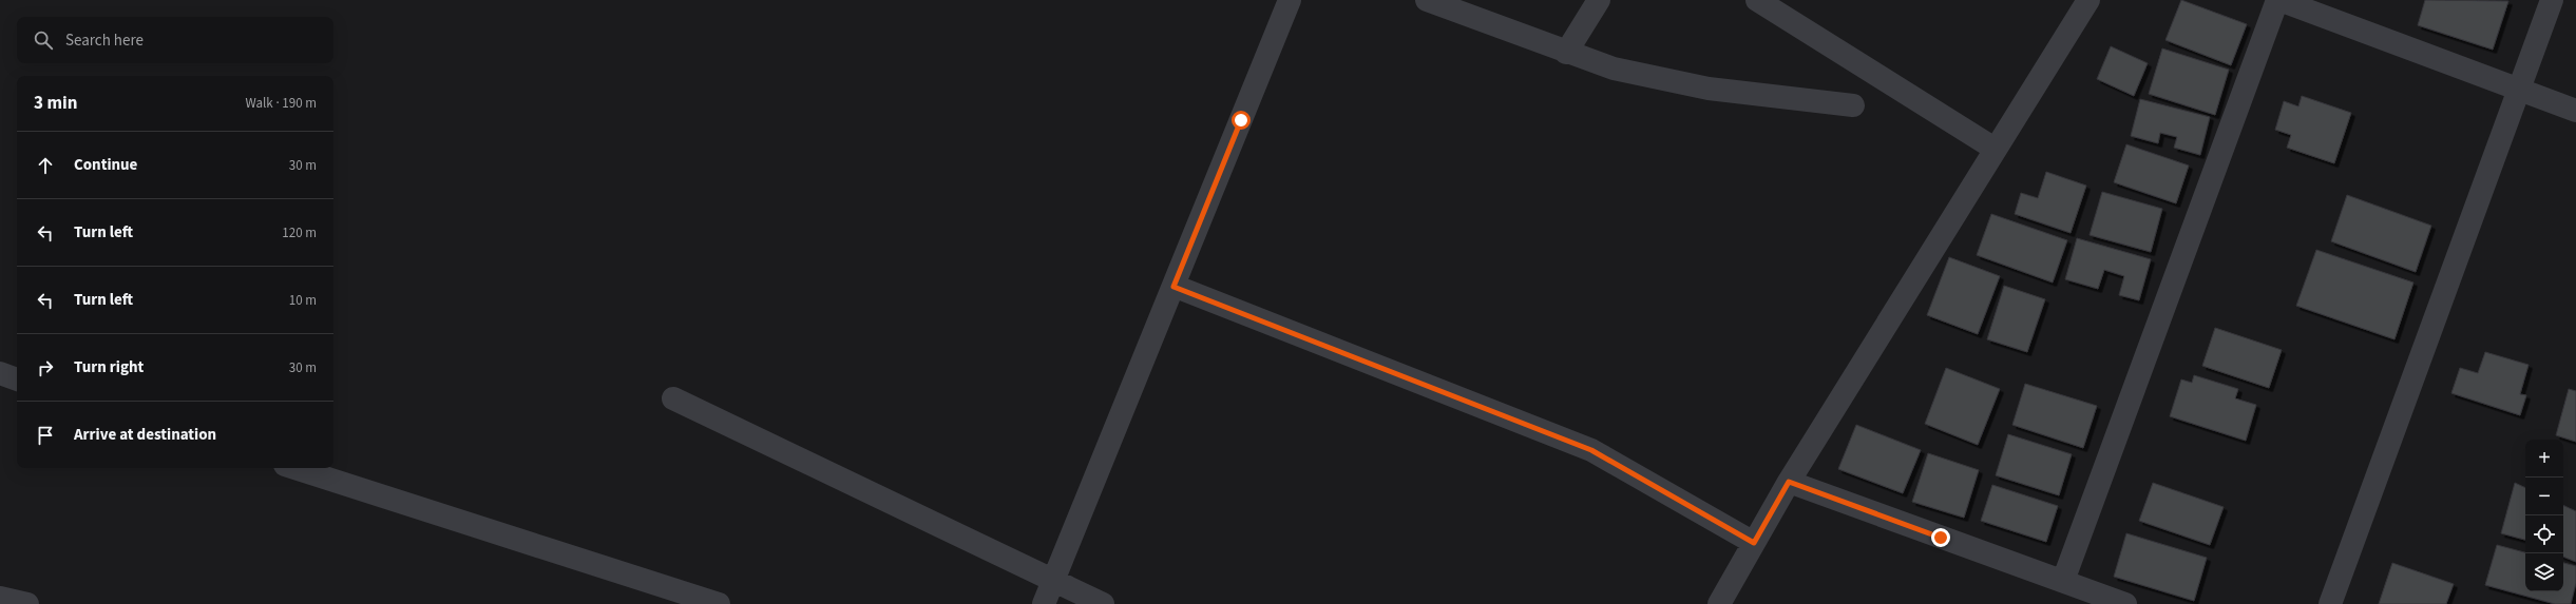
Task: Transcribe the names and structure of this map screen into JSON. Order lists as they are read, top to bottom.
{
  "page": {
    "search": "Search here",
    "heading": ["3 min", "Walk · 190 m"],
    "list": [
      ["Continue", "30 m"],
      ["Turn left", "120 m"],
      ["Turn left", "10 m"],
      ["Turn right", "30 m"],
      "Arrive at destination"
    ],
    "map_buttons": ["+", "−"]
  }
}
